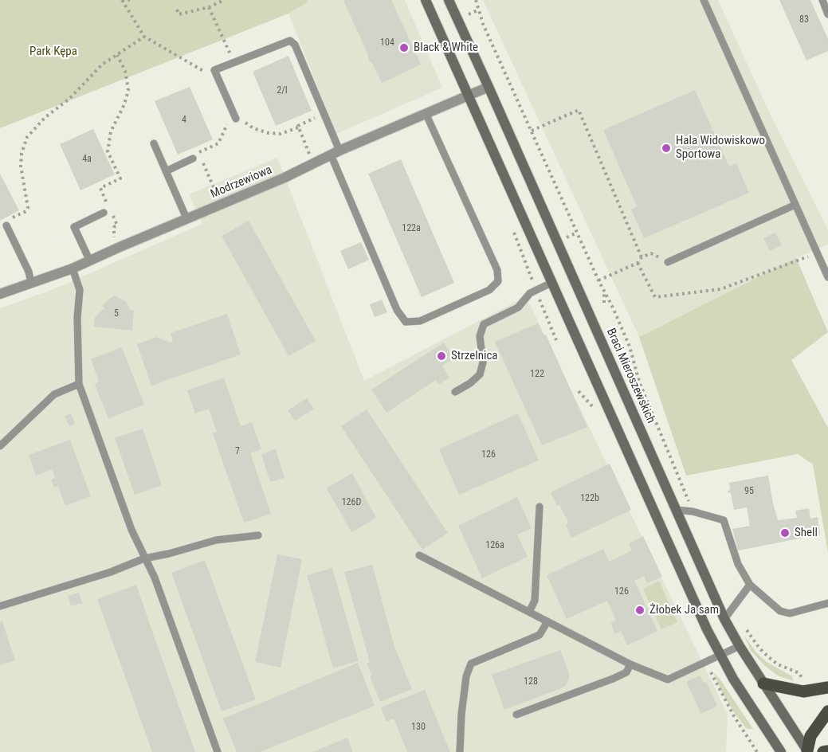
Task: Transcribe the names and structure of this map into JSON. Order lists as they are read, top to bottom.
{
  "streets": {
    "main road": ["Braci Mieroszewskich"],
    "street": ["Modrzewiowa"]
  },
  "crossings": [
    ["Modrzewiowa", "Braci Mieroszewskich"]
  ],
  "parks": ["Park Kępa"],
  "places": [
    "Black & White",
    "Hala Widowiskowo Sportowa",
    "Strzelnica",
    "Shell",
    "Żłobek Ja sam"
  ],
  "house_numbers": [
    "83",
    "104",
    "2/I",
    "4",
    "4a",
    "122a",
    "5",
    "122",
    "7",
    "126",
    "95",
    "122b",
    "126D",
    "126a",
    "126",
    "128",
    "130"
  ]
}
